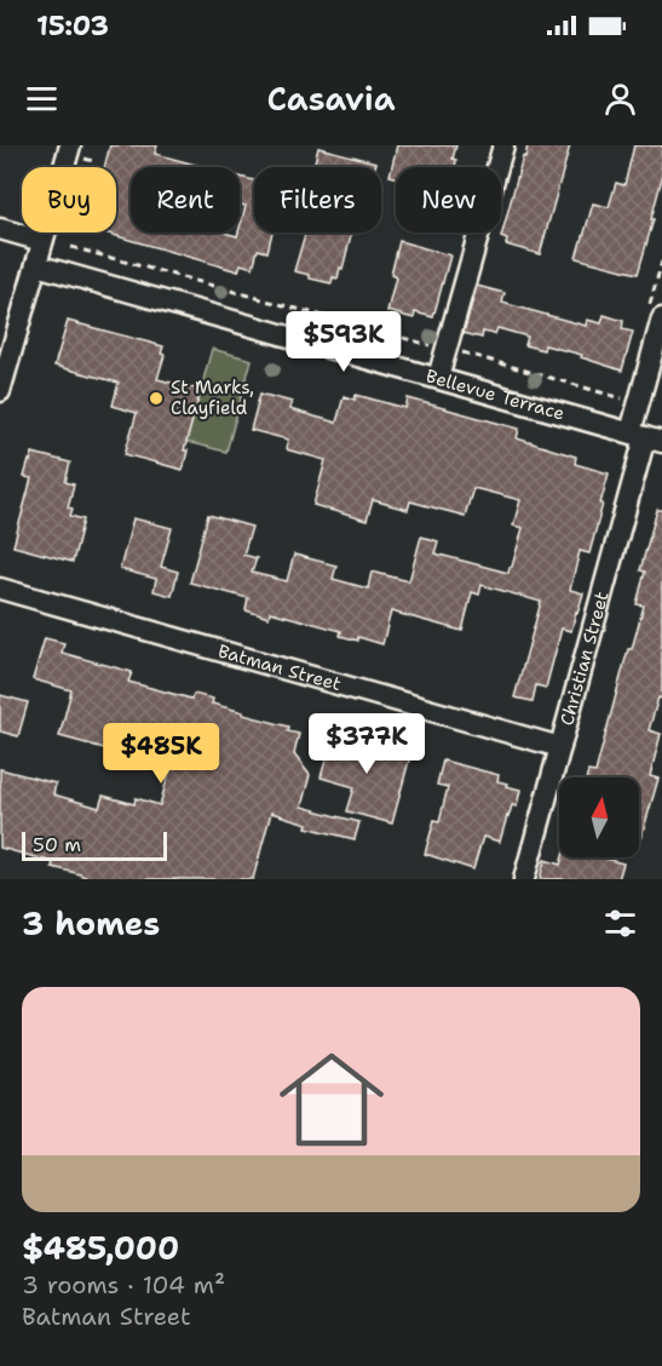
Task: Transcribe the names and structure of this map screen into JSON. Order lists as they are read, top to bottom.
{
  "streets": {
    "street": ["Bellevue Terrace", "Christian Street", "Batman Street"]
  },
  "crossings": [
    ["Bellevue Terrace", "Christian Street"],
    ["Christian Street", "Batman Street"]
  ],
  "places": ["St Marks, Clayfield"],
  "scale_bar": "50 m",
  "north": "top",
  "page": {
    "status": "15:03",
    "header": "Casavia",
    "chip": [
      "Buy",
      "Rent",
      "Filters",
      "New"
    ],
    "price": ["$593K", "$377K", "$485K"],
    "scale": "50 m",
    "heading": "3 homes",
    "list": [
      {
        "name": "$485,000",
        "note": "3 rooms · 104 m² · Batman Street"
      }
    ]
  }
}
